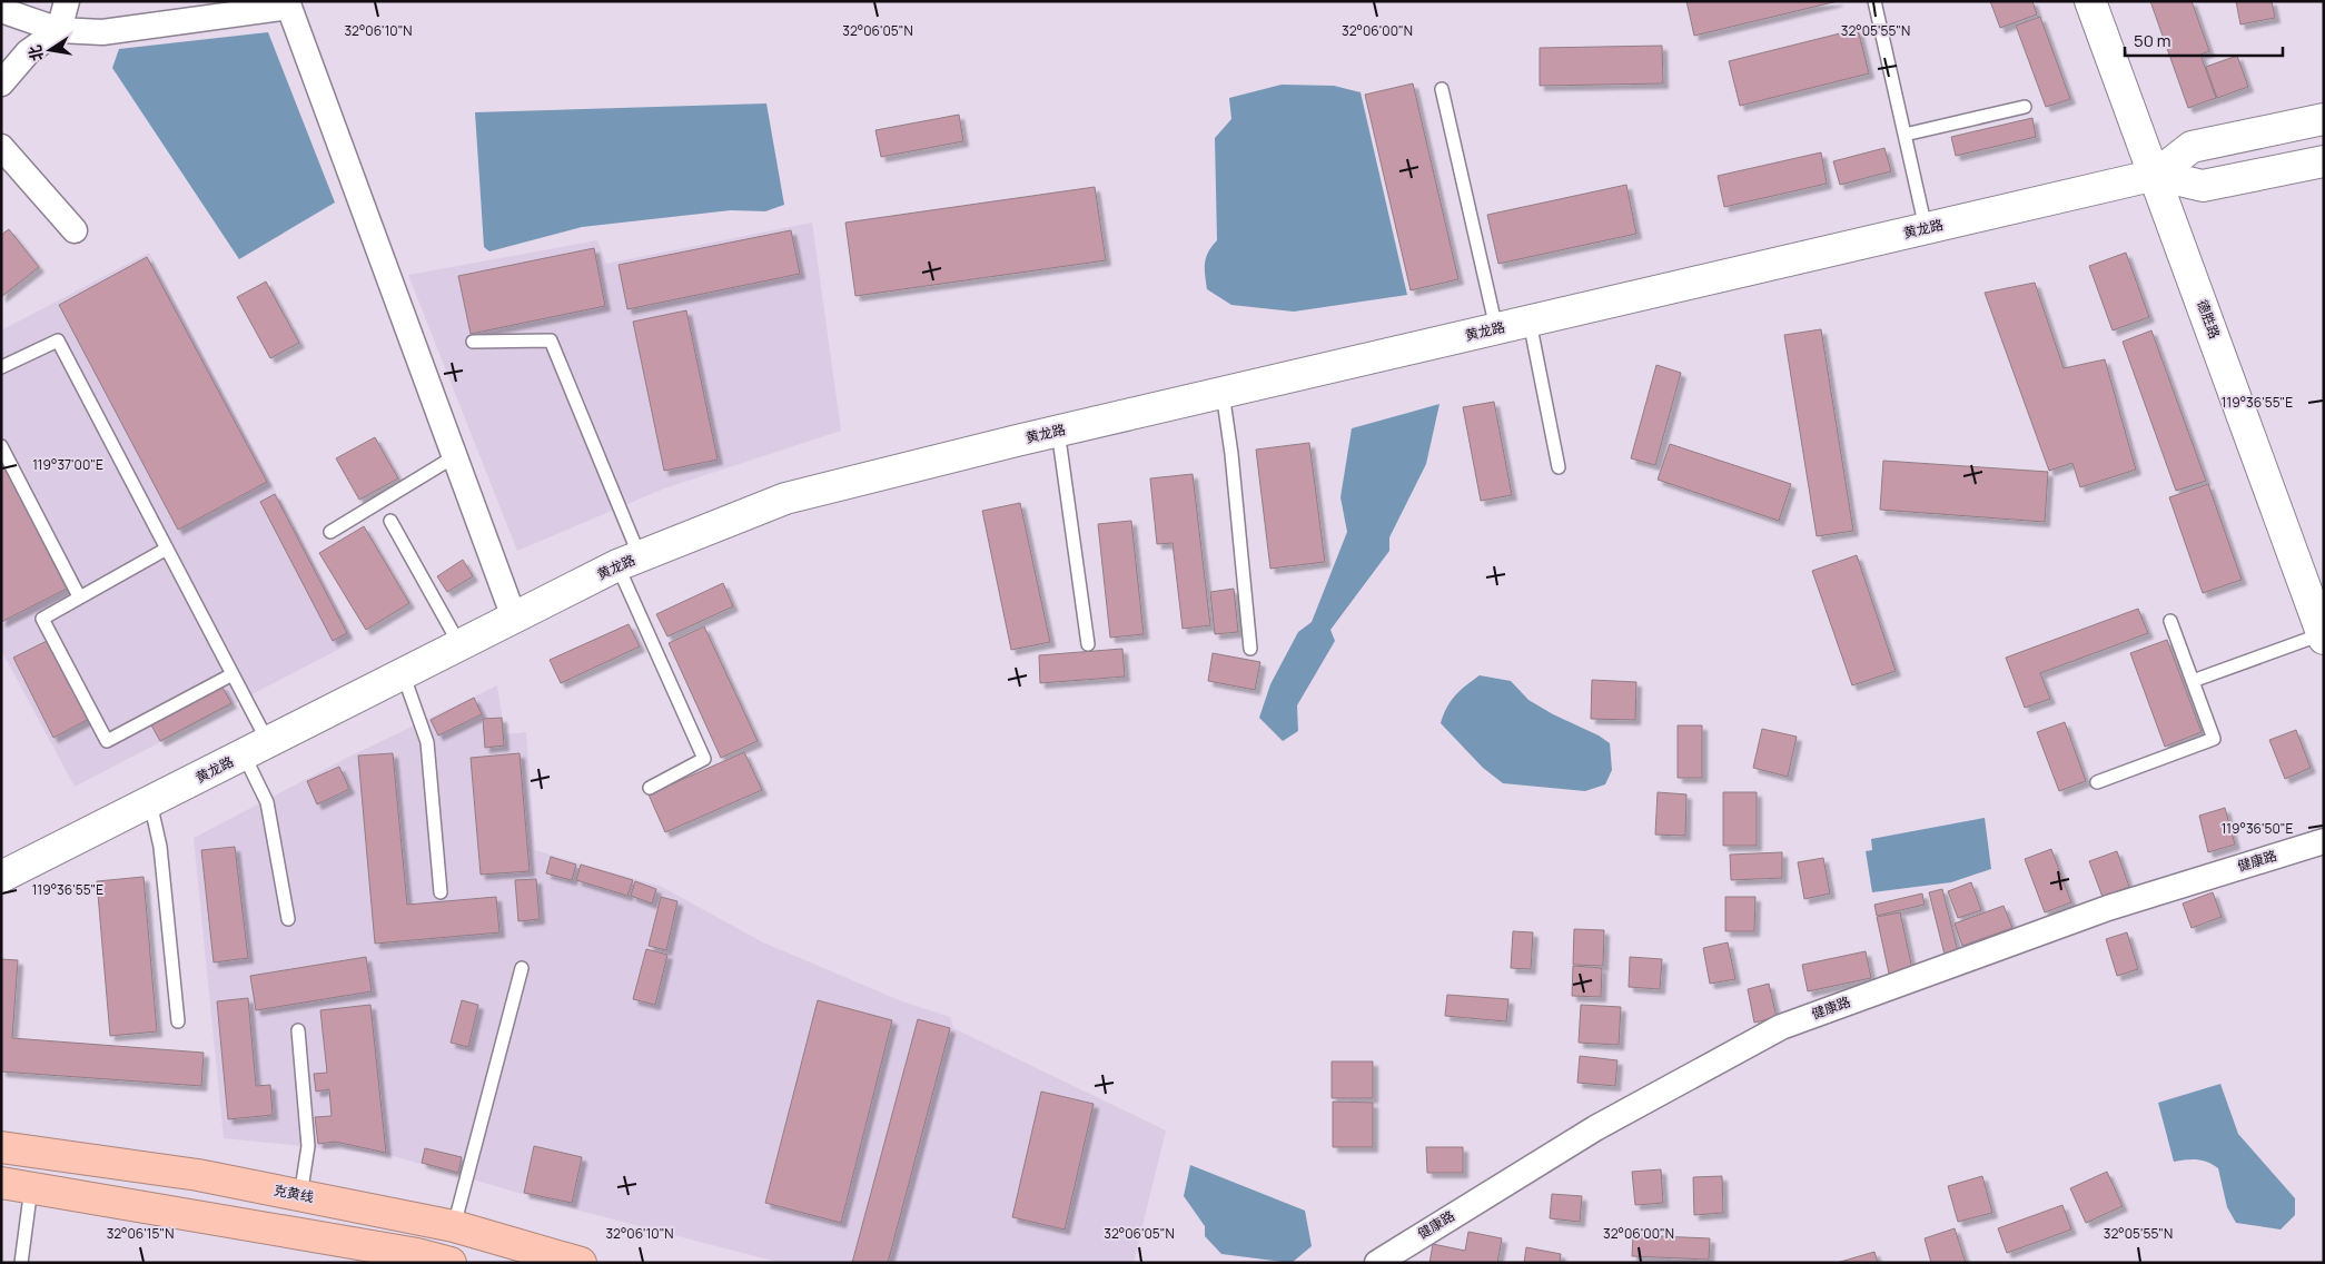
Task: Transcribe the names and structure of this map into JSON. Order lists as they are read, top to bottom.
{
  "streets": {
    "highway": ["克黄线"],
    "main road": ["黄龙路", "德胜路"],
    "street": ["健康路"]
  },
  "crossings": [
    ["黄龙路", "德胜路"]
  ],
  "scale_bar": "50 m",
  "north": "left",
  "coordinates": [
    "32°06'10\"N",
    "32°06'05\"N",
    "32°06'00\"N",
    "32°05'55\"N",
    "119°36'55\"E",
    "119°37'00\"E",
    "119°36'50\"E",
    "32°06'15\"N"
  ]
}
